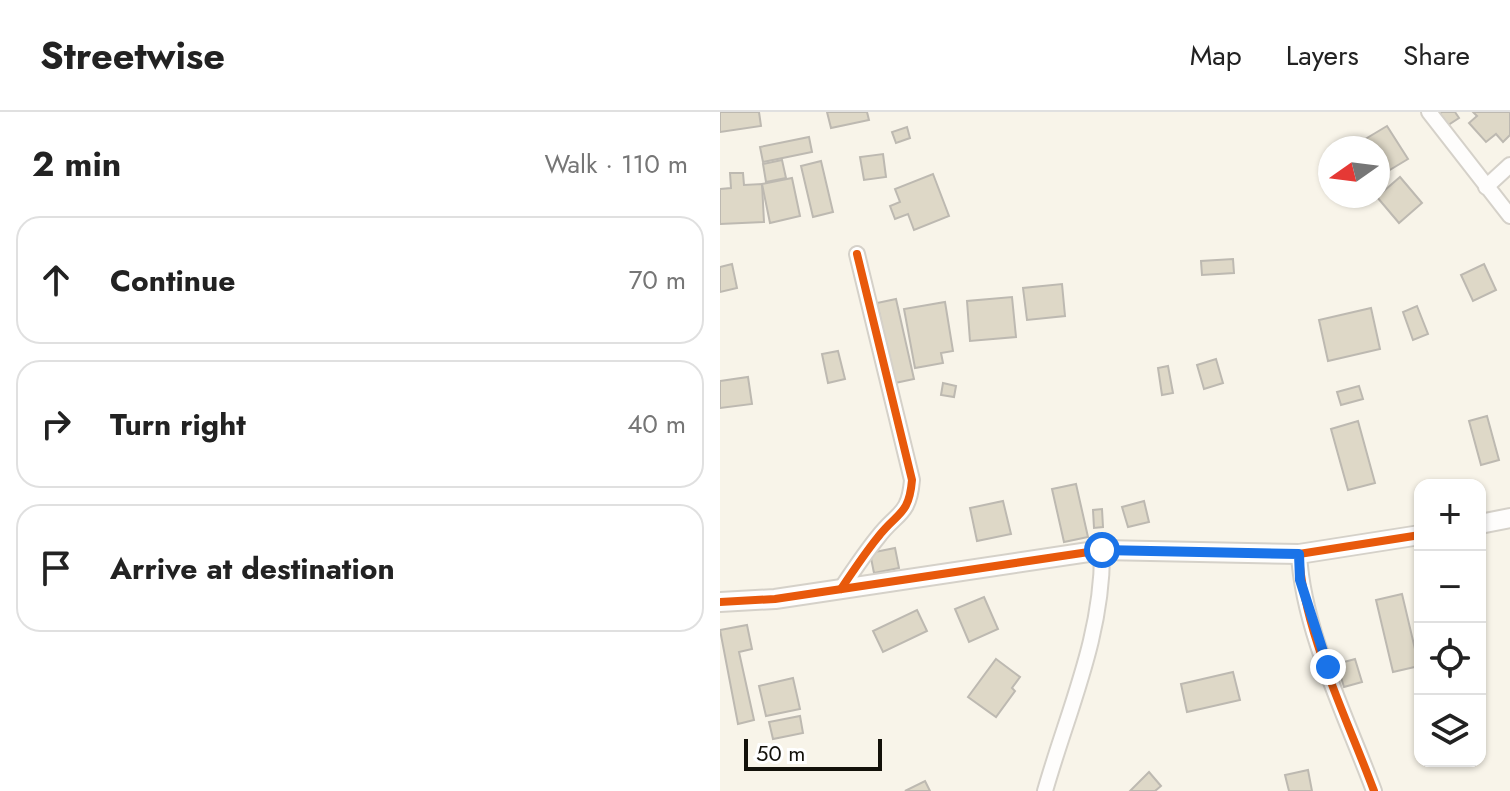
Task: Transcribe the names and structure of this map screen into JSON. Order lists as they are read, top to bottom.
{
  "scale_bar": "50 m",
  "north": "left",
  "page": {
    "header": "Streetwise",
    "nav": ["Map", "Layers", "Share"],
    "heading": ["2 min", "Walk · 110 m"],
    "list": [
      ["Continue", "70 m"],
      ["Turn right", "40 m"],
      "Arrive at destination"
    ],
    "map_buttons": ["+", "−"],
    "scale": "50 m"
  }
}
